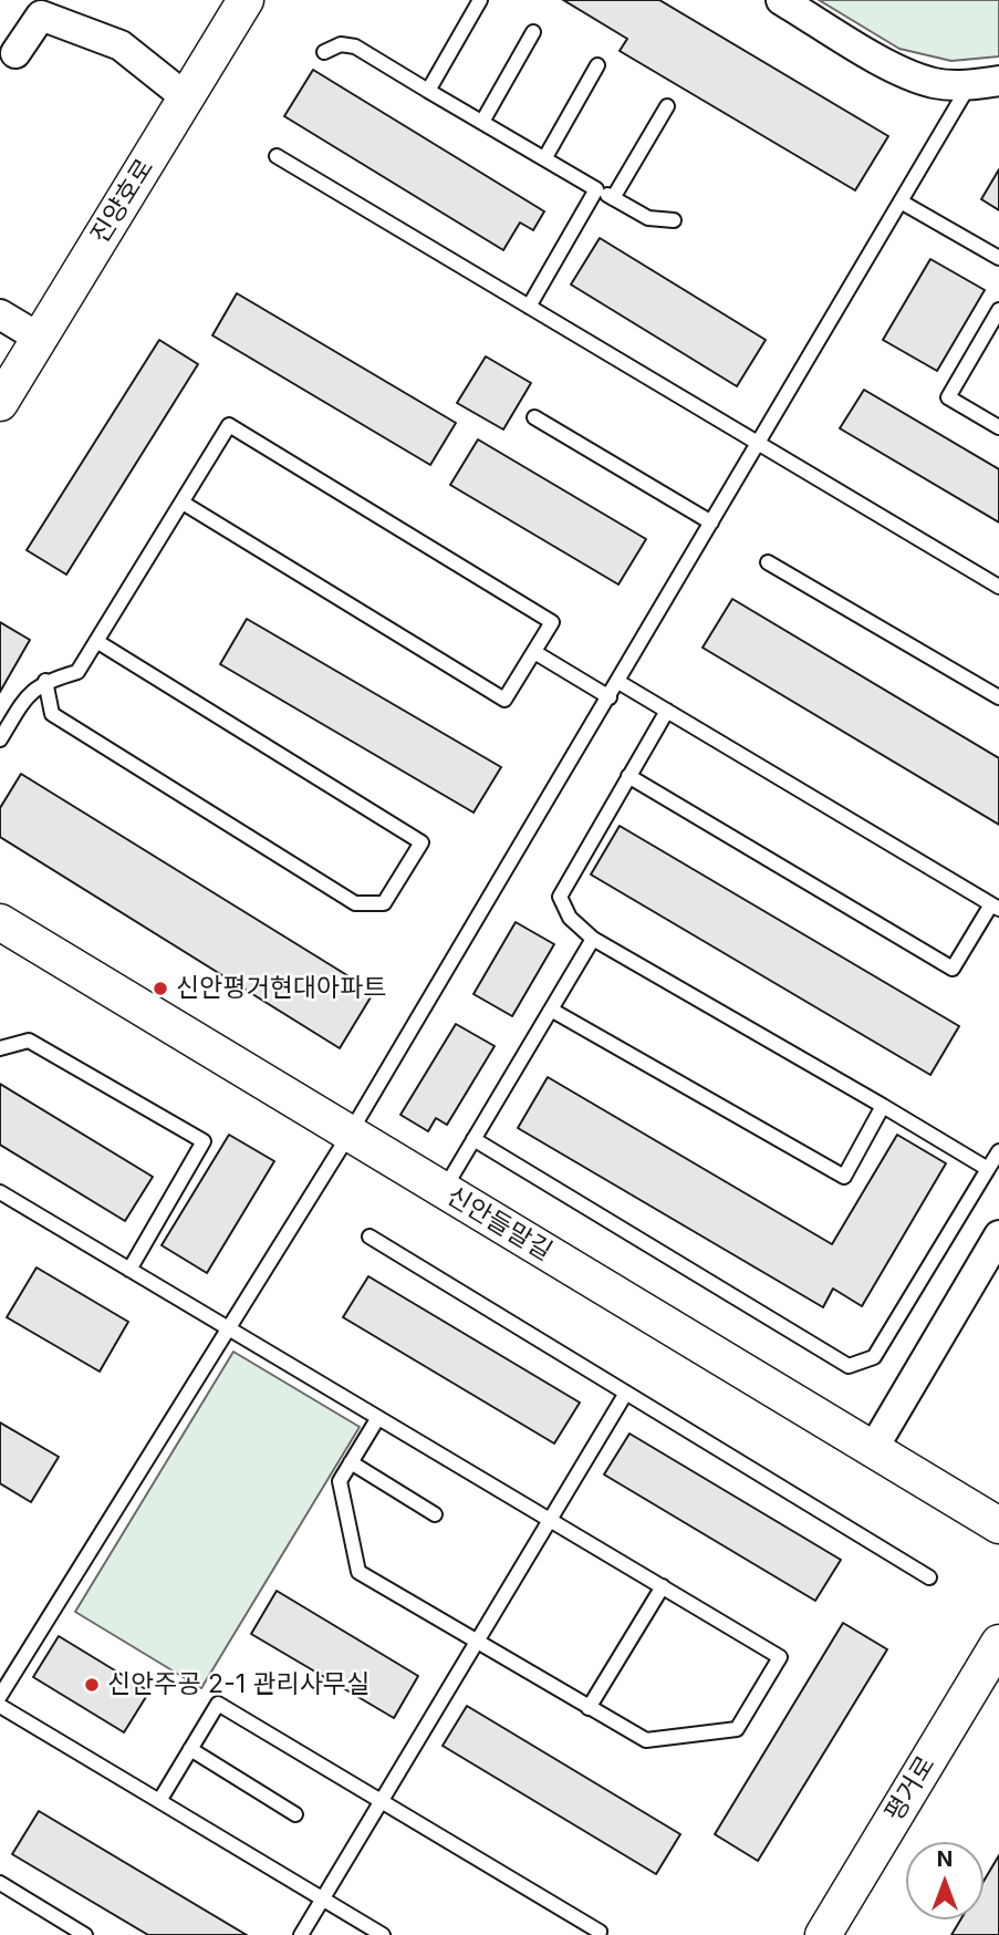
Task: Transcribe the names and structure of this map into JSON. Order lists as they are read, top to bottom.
{
  "streets": {
    "street": ["진양호로", "신안들말길", "평거로"]
  },
  "places": ["신안평거현대아파트", "신안주공 2-1 관리사무실"],
  "north": "top"
}
